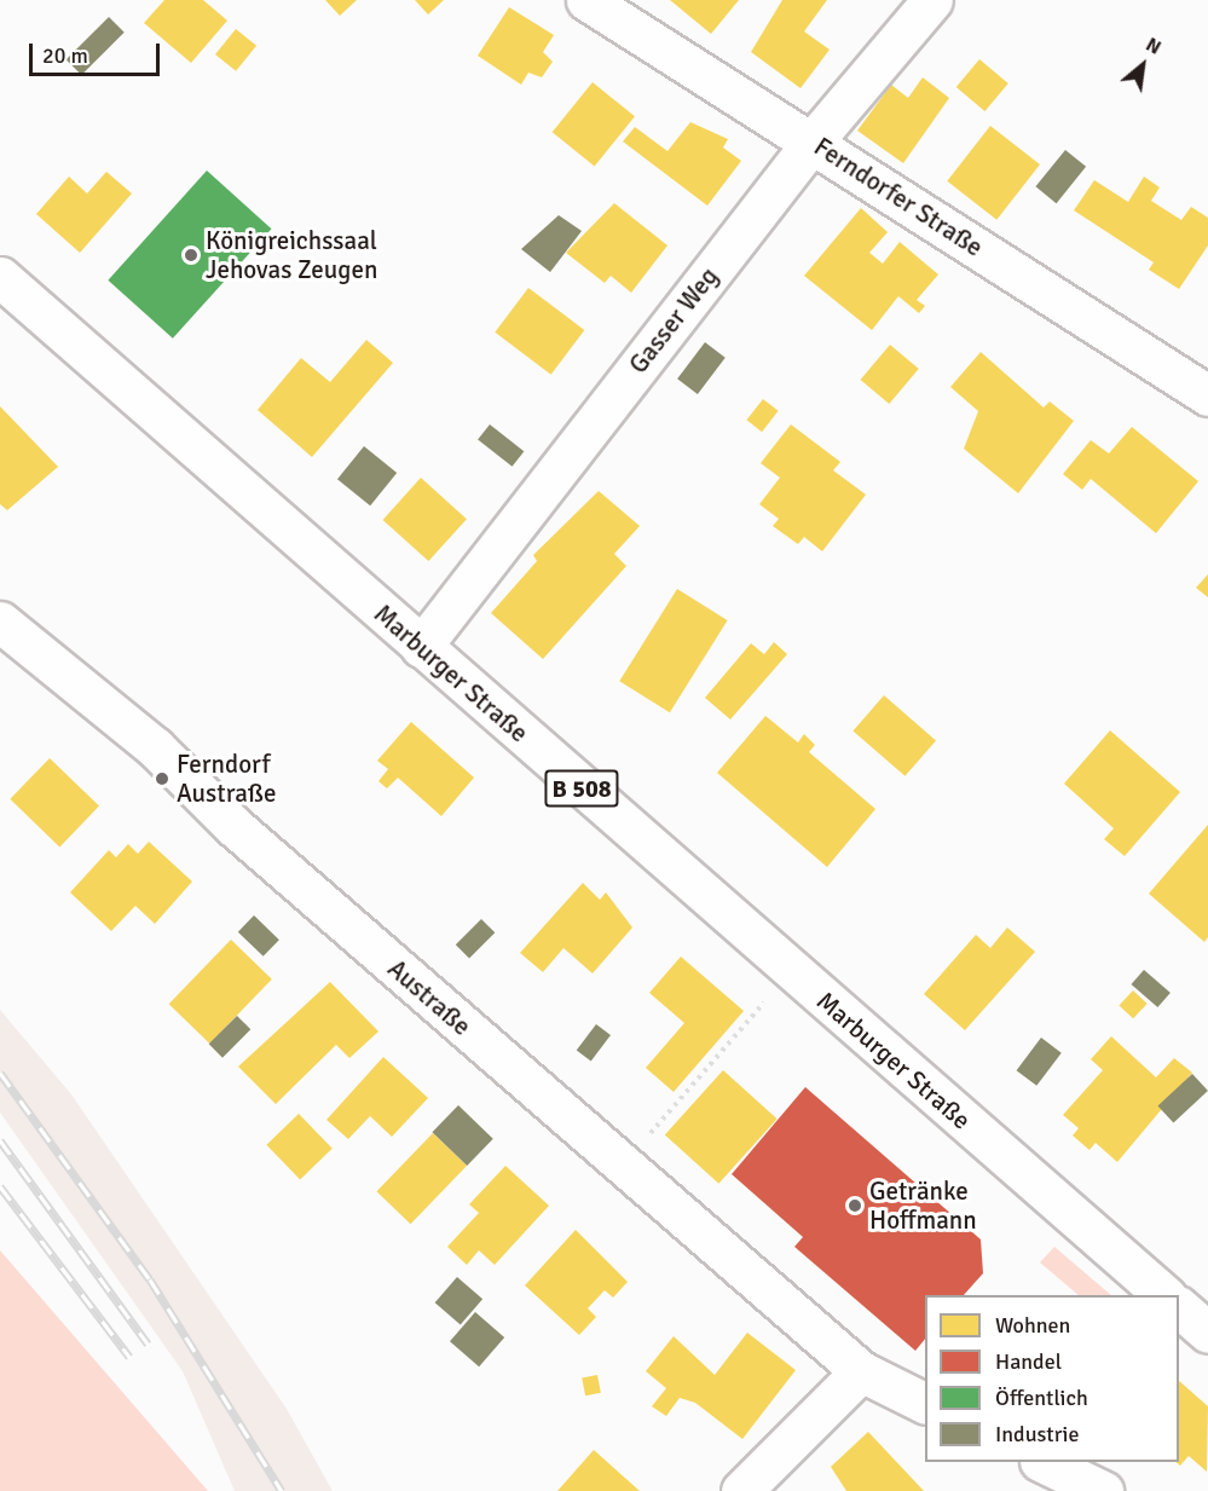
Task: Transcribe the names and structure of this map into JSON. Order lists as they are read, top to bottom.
{
  "streets": {
    "street": [
      "Ferndorfer Straße",
      "Gasser Weg",
      "Marburger Straße",
      "B 508",
      "Austraße"
    ]
  },
  "crossings": [
    ["Ferndorfer Straße", "Gasser Weg"],
    ["Gasser Weg", "Marburger Straße"]
  ],
  "places": ["Königreichssaal Jehovas Zeugen", "Ferndorf Austraße", "Getränke Hoffmann"],
  "legend": [
    "Wohnen",
    "Handel",
    "Öffentlich",
    "Industrie"
  ],
  "scale_bar": "20 m",
  "north": "top right"
}
